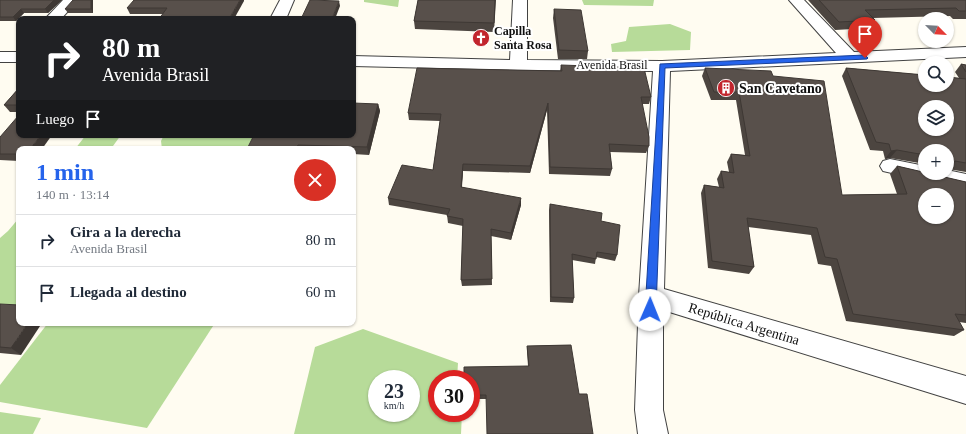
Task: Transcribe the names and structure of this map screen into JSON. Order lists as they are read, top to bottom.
{
  "streets": {
    "street": ["Avenida Brasil", "República Argentina"]
  },
  "places": {
    "church": ["Capilla Santa Rosa"],
    "building": ["San Cavetano"]
  },
  "north": "bottom right",
  "page": {
    "map_buttons": ["+", "−"],
    "turn": ["80 m", "Avenida Brasil"],
    "then": "Luego",
    "heading": ["1 min", "140 m · 13:14"],
    "list": [
      {
        "name": "Gira a la derecha",
        "note": "Avenida Brasil",
        "value": "80 m"
      },
      {
        "name": "Llegada al destino",
        "value": "60 m"
      }
    ],
    "speed": "23 km/h",
    "limit": "30"
  }
}
